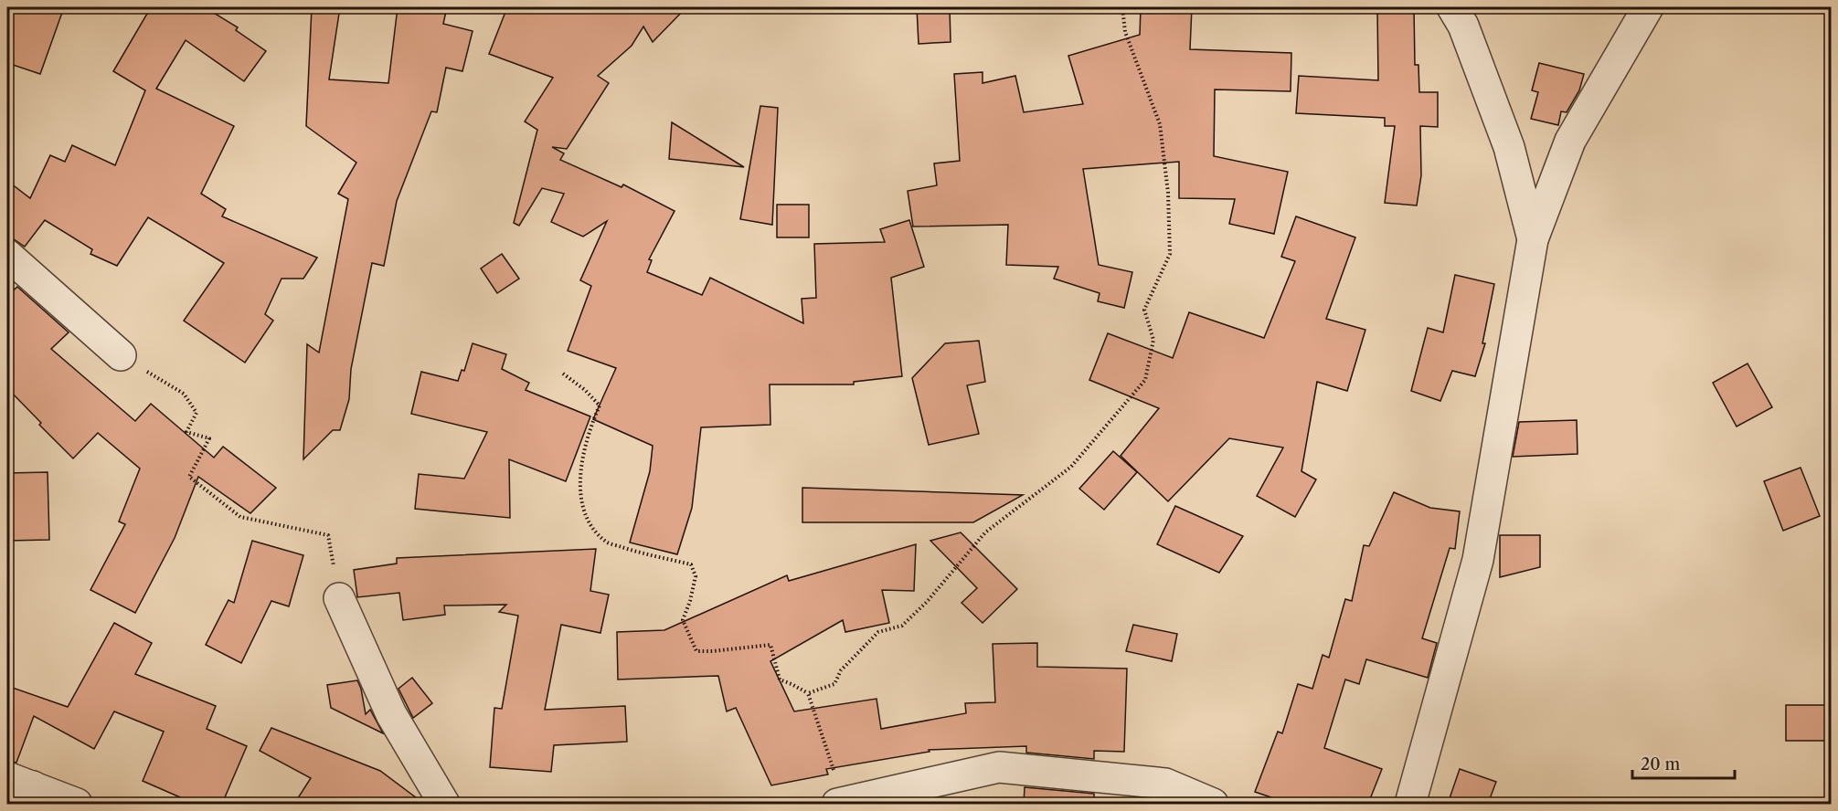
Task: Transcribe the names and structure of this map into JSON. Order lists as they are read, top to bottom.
{
  "scale_bar": "20 m"
}
